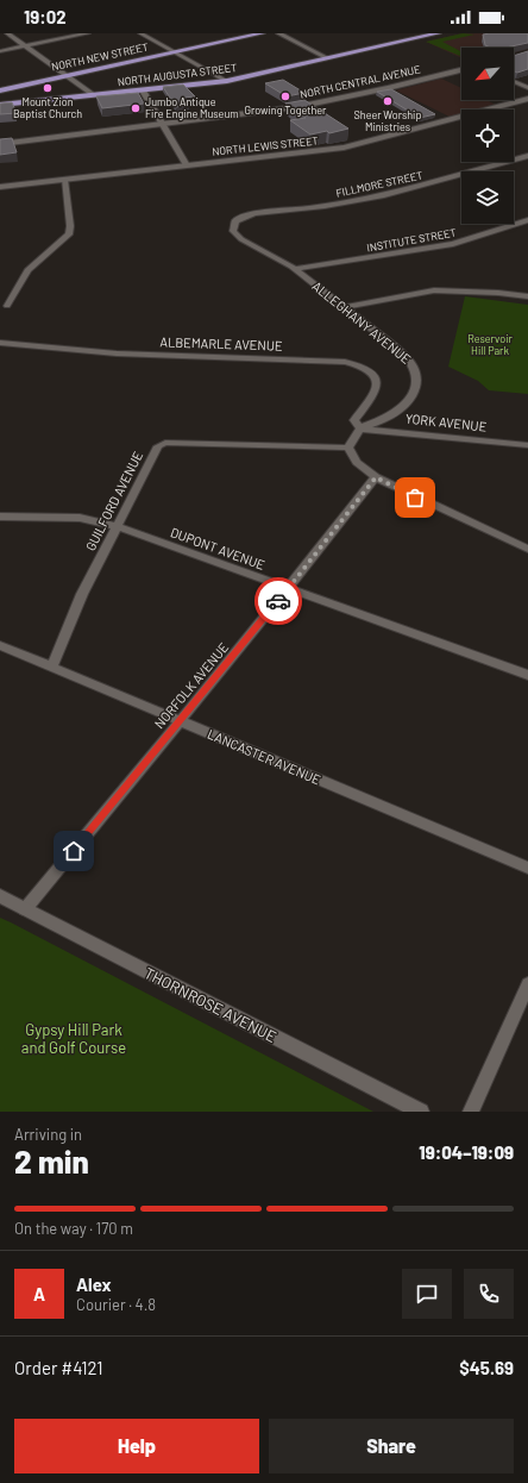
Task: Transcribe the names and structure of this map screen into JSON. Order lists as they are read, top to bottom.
{
  "streets": {
    "main road": ["NORTH NEW STREET", "NORTH AUGUSTA STREET"],
    "street": [
      "NORTH CENTRAL AVENUE",
      "NORTH LEWIS STREET",
      "FILLMORE STREET",
      "INSTITUTE STREET",
      "ALLEGHANY AVENUE",
      "ALBEMARLE AVENUE",
      "YORK AVENUE",
      "GUILFORD AVENUE",
      "DUPONT AVENUE",
      "NORFOLK AVENUE",
      "LANCASTER AVENUE",
      "THORNROSE AVENUE"
    ]
  },
  "crossings": [
    ["FILLMORE STREET", "ALLEGHANY AVENUE"],
    ["INSTITUTE STREET", "ALLEGHANY AVENUE"],
    ["ALLEGHANY AVENUE", "ALBEMARLE AVENUE"],
    ["ALLEGHANY AVENUE", "YORK AVENUE"],
    ["ALBEMARLE AVENUE", "YORK AVENUE"],
    ["GUILFORD AVENUE", "DUPONT AVENUE"],
    ["GUILFORD AVENUE", "LANCASTER AVENUE"],
    ["DUPONT AVENUE", "NORFOLK AVENUE"],
    ["NORFOLK AVENUE", "LANCASTER AVENUE"],
    ["NORFOLK AVENUE", "THORNROSE AVENUE"]
  ],
  "parks": ["Reservoir Hill Park", "Gypsy Hill Park and Golf Course"],
  "places": [
    "Mount Zion Baptist Church",
    "Growing Together",
    "Sheer Worship Ministries",
    "Jumbo Antique Fire Engine Museum"
  ],
  "north": "bottom left",
  "page": {
    "status": "19:02",
    "heading": ["2 min", "Arriving in", "19:04–19:09"],
    "panel": [
      "Alex",
      "Courier · 4.8",
      "Order #4121",
      "$45.69"
    ],
    "bar": "On the way · 170 m",
    "round": "A",
    "buttons": ["Help", "Share"]
  }
}
